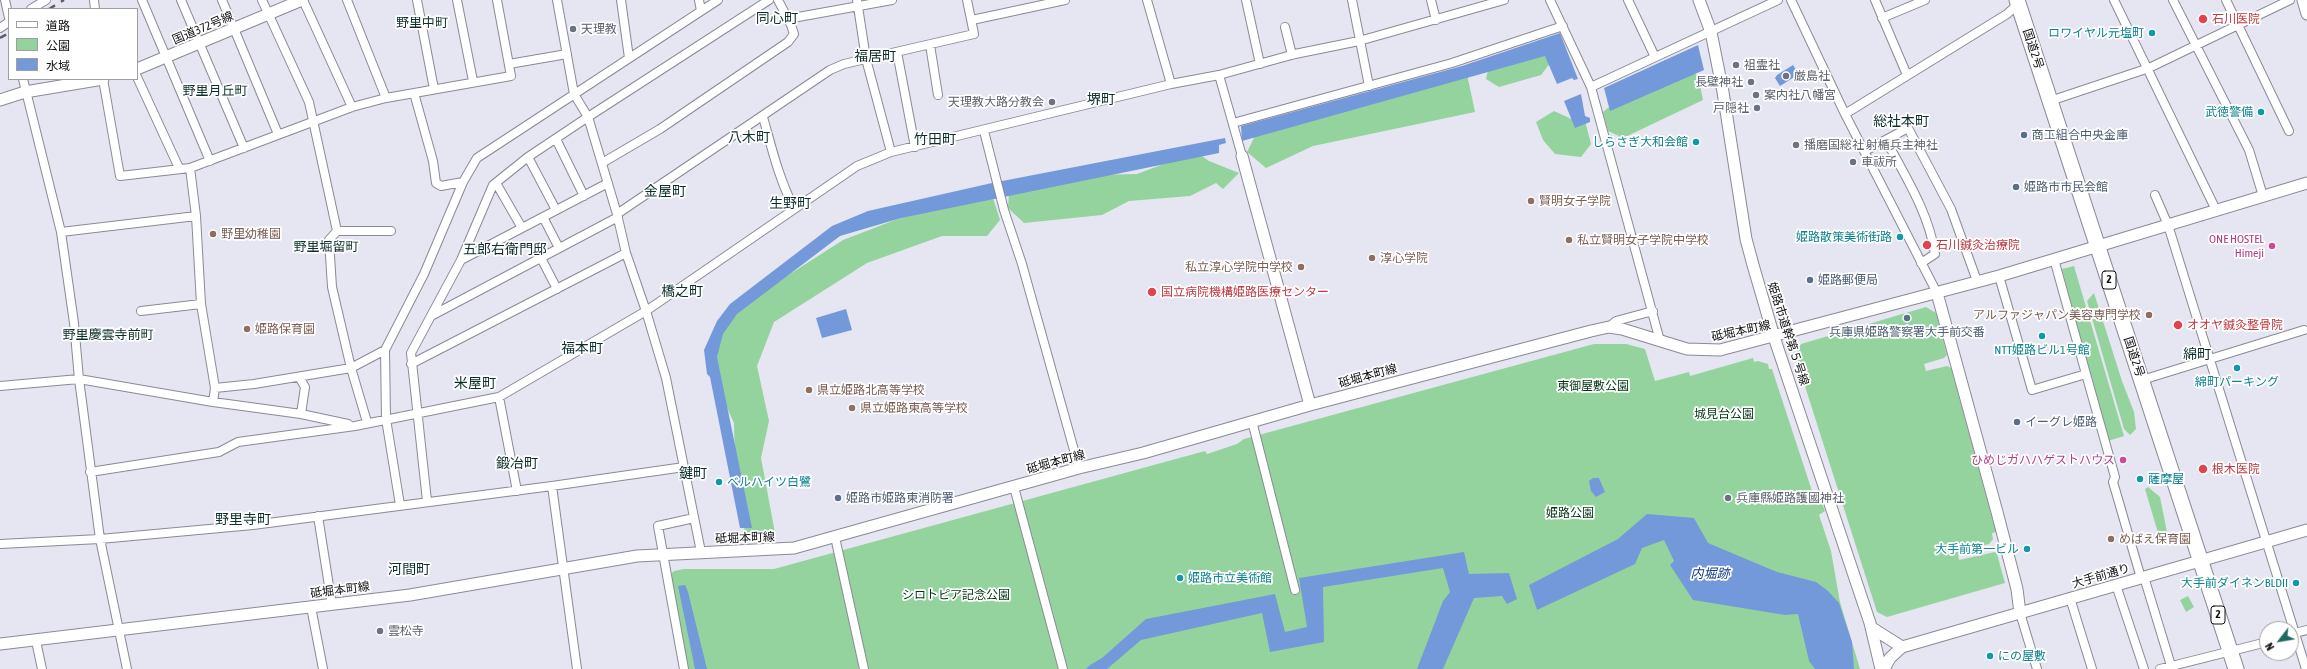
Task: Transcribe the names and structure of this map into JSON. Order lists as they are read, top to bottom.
{
  "streets": {
    "highway": ["国道2号", "2"],
    "street": [
      "国道372号線",
      "砥堀本町線",
      "姫路市道幹第５号線",
      "大手前通り"
    ]
  },
  "crossings": [
    ["国道2号", "砥堀本町線"],
    ["国道2号", "大手前通り"],
    ["砥堀本町線", "姫路市道幹第５号線"]
  ],
  "districts": [
    "同心町",
    "野里中町",
    "福居町",
    "野里月丘町",
    "堺町",
    "総社本町",
    "八木町",
    "竹田町",
    "金屋町",
    "生野町",
    "野里堀留町",
    "五郎右衛門邸",
    "橋之町",
    "野里慶雲寺前町",
    "福本町",
    "綿町",
    "米屋町",
    "鍛冶町",
    "鍵町",
    "野里寺町",
    "河間町"
  ],
  "water": ["内堀跡"],
  "parks": [
    "東御屋敷公園",
    "城見台公園",
    "姫路公園",
    "シロトピア記念公園"
  ],
  "places": [
    "石川医院",
    "天理教",
    "ロワイヤル元塩町",
    "祖霊社",
    "厳島社",
    "長壁神社",
    "案内社八幡宮",
    "天理教大路分教会",
    "戸隠社",
    "武徳警備",
    "商工組合中央金庫",
    "しらさぎ大和会館",
    "播磨国総社 射楯兵主神社",
    "車祓所",
    "姫路市市民会館",
    "賢明女子学院",
    "野里幼稚園",
    "姫路散策美術街路",
    "私立賢明女子学院中学校",
    "石川鍼灸治療院",
    "ONE HOSTEL Himeji",
    "淳心学院",
    "私立淳心学院中学校",
    "姫路郵便局",
    "国立病院機構姫路医療センター",
    "アルファジャパン美容専門学校",
    "兵庫県姫路警察署大手前交番",
    "オオヤ鍼灸整骨院",
    "姫路保育園",
    "NTT姫路ビル1号館",
    "綿町パーキング",
    "県立姫路北高等学校",
    "県立姫路東高等学校",
    "イーグレ姫路",
    "ひめじガハハゲストハウス",
    "根木医院",
    "薩摩屋",
    "ベルハイツ白鷺",
    "姫路市姫路東消防署",
    "兵庫縣姫路護國神社",
    "めばえ保育園",
    "大手前第一ビル",
    "姫路市立美術館",
    "大手前ダイネンBLDII",
    "雲松寺",
    "にの屋敷"
  ],
  "legend": ["道路", "公園", "水域"],
  "north": "bottom left"
}
